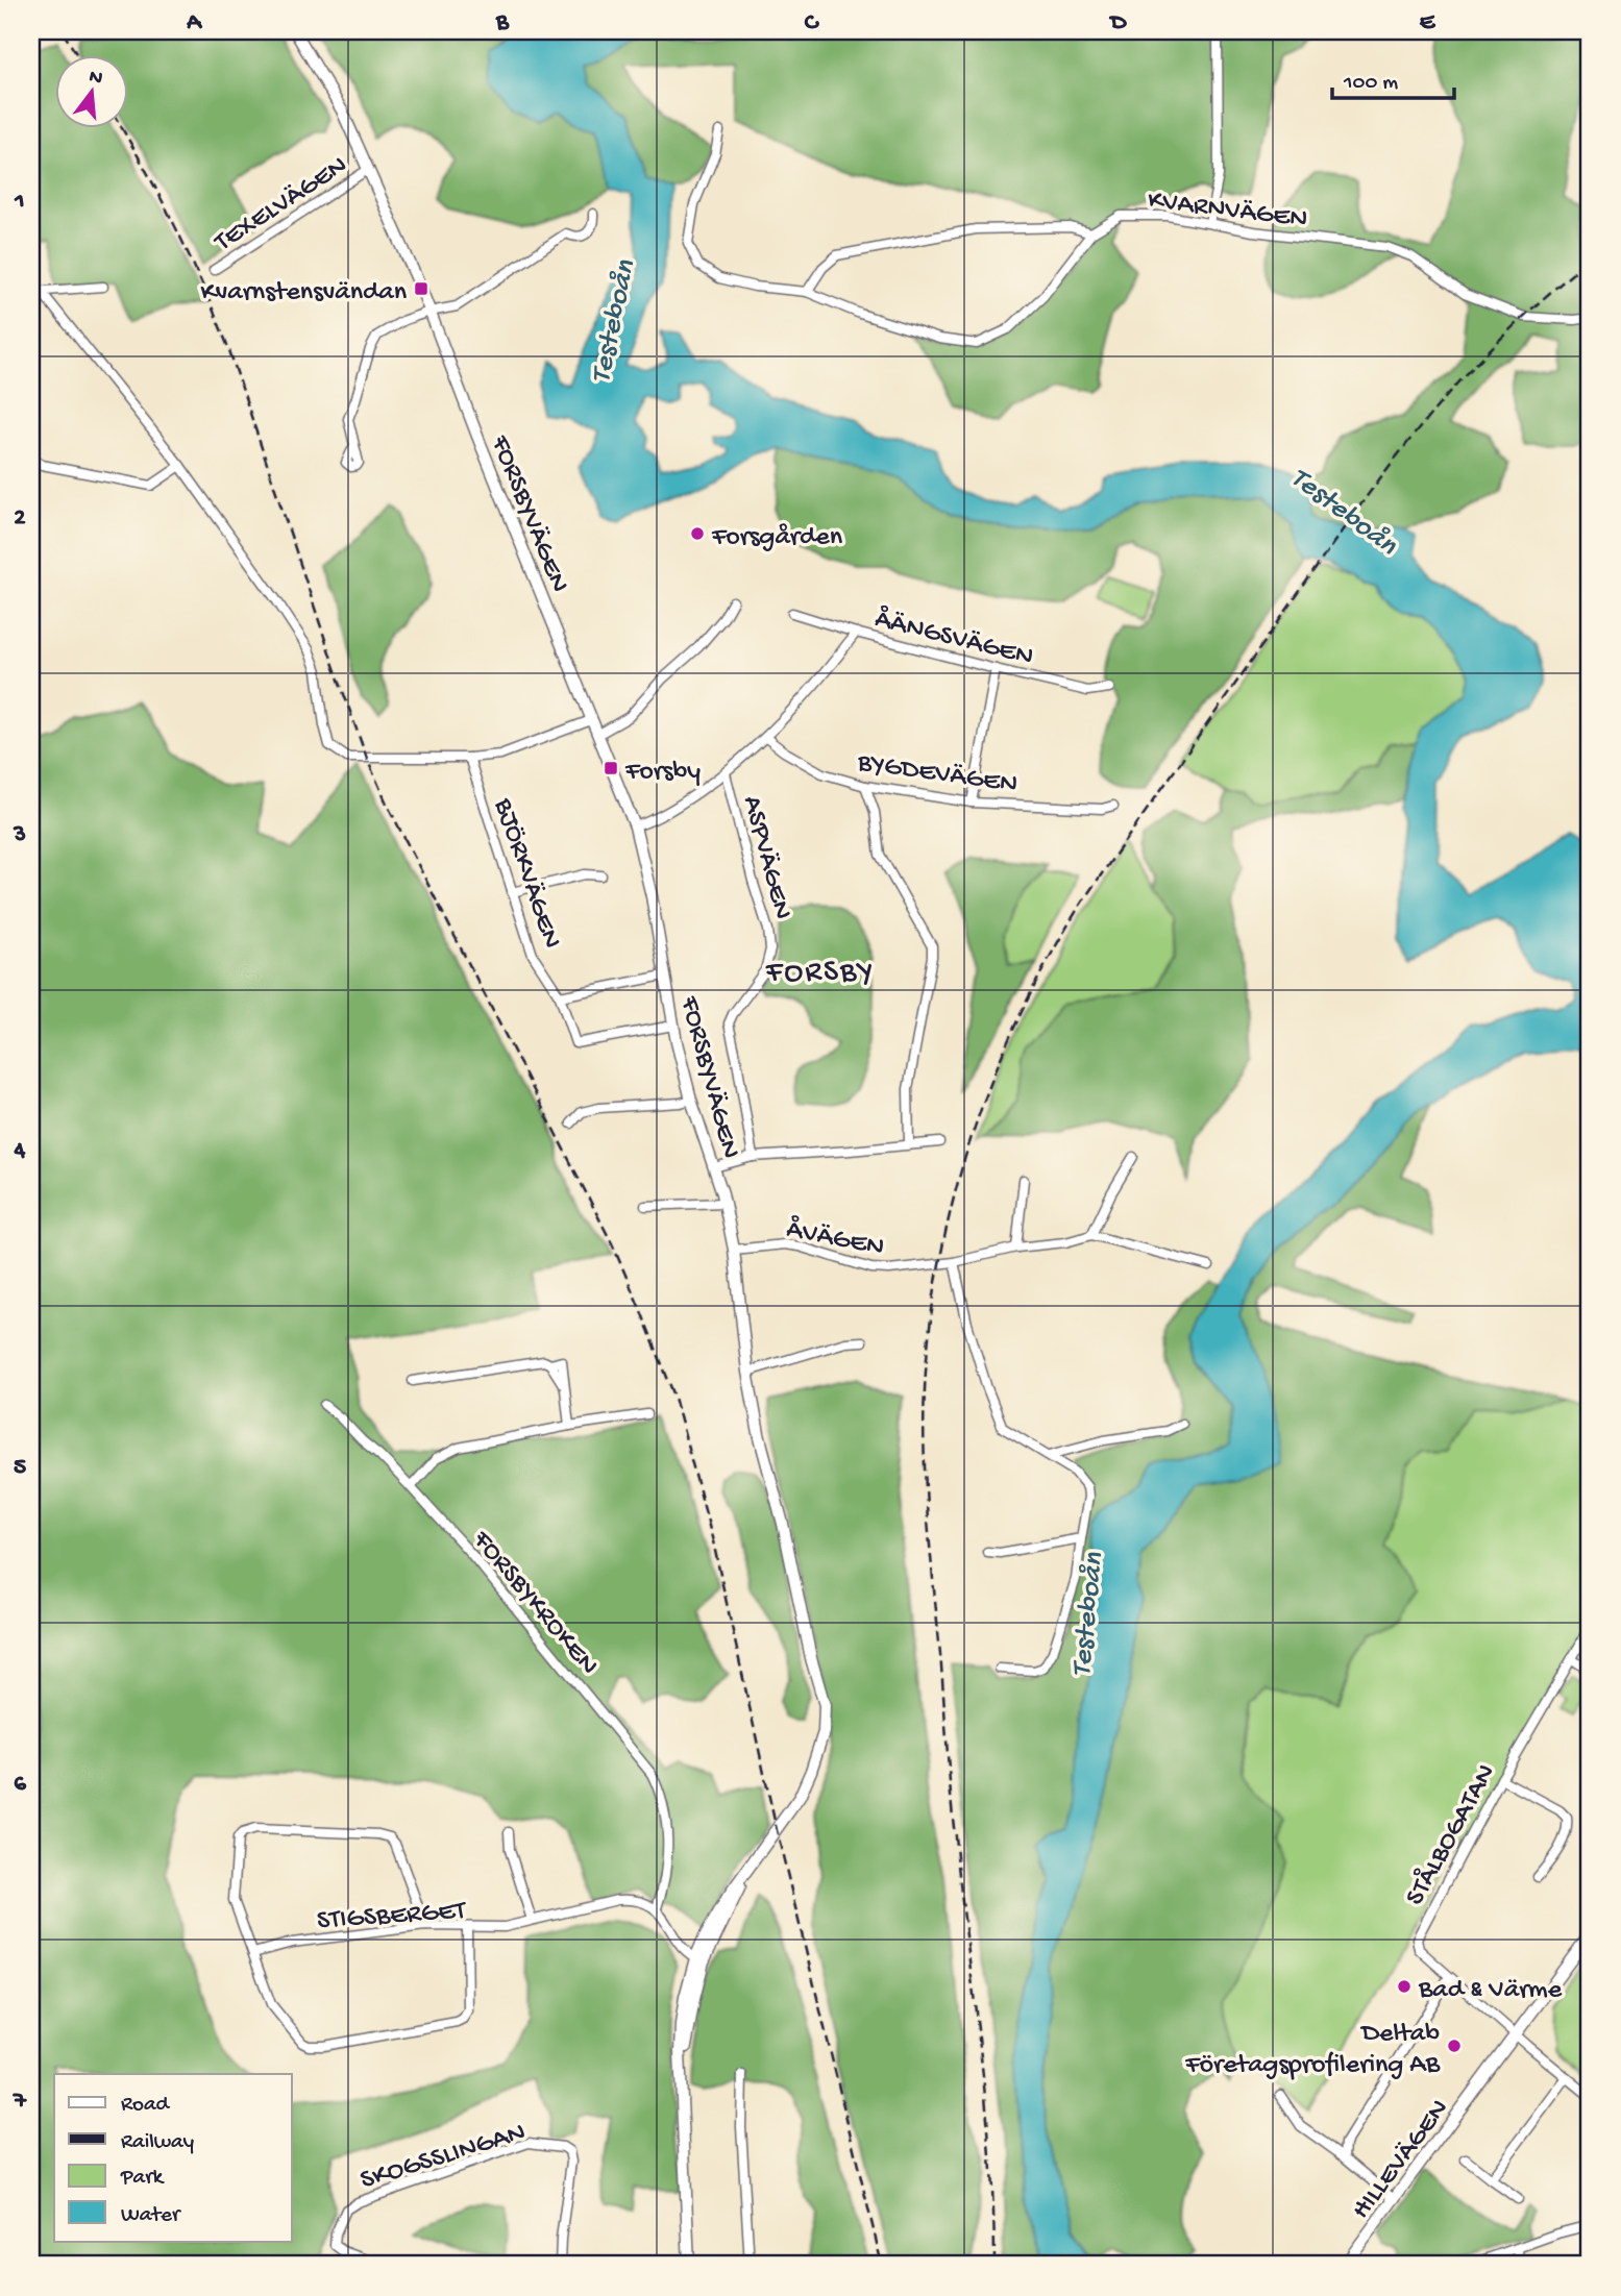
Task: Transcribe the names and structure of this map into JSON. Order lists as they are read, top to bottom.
{
  "streets": {
    "street": [
      "TEXELVÄGEN",
      "KVARNVÄGEN",
      "FORSBYVÄGEN",
      "ÅÄNGSVÄGEN",
      "BYGDEVÄGEN",
      "ASPVÄGEN",
      "BJÖRKVÄGEN",
      "ÅVÄGEN",
      "FORSBYKROKEN",
      "STÅLBOGATAN",
      "STIGSBERGET",
      "SKOGSSLINGAN",
      "HILLEVÄGEN"
    ]
  },
  "crossings": [
    ["TEXELVÄGEN", "FORSBYVÄGEN"],
    ["FORSBYVÄGEN", "BJÖRKVÄGEN"],
    ["FORSBYVÄGEN", "ÅVÄGEN"],
    ["FORSBYKROKEN", "STIGSBERGET"],
    ["STÅLBOGATAN", "HILLEVÄGEN"]
  ],
  "districts": ["FORSBY"],
  "water": ["Testeboån"],
  "places": {
    "transit": ["Kvarnstensvändan", "Forsby"],
    "other": ["Forsgården", "Bad & Värme", "Deltab Företagsprofilering AB"]
  },
  "legend": [
    "Road",
    "Railway",
    "Park",
    "Water"
  ],
  "scale_bar": "100 m",
  "north": "top",
  "grid": {
    "columns": [
      "A",
      "B",
      "C",
      "D",
      "E"
    ],
    "rows": [
      "1",
      "2",
      "3",
      "4",
      "5",
      "6",
      "7"
    ]
  }
}
